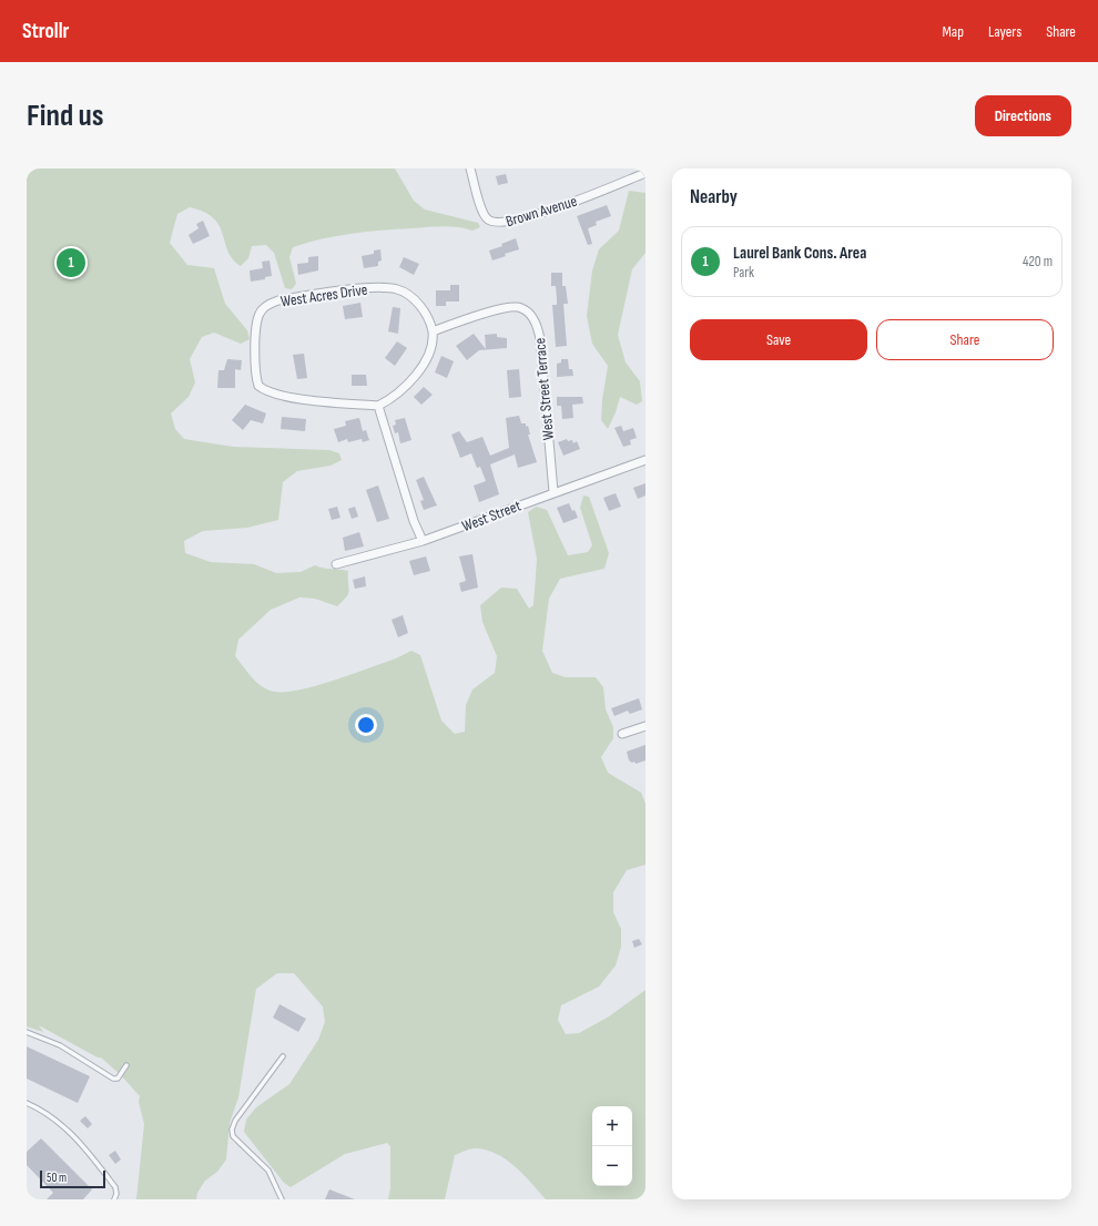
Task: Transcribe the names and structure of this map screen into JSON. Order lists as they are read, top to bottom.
{
  "streets": {
    "street": [
      "Brown Avenue",
      "West Acres Drive",
      "West Street Terrace",
      "West Street"
    ]
  },
  "crossings": [
    ["West Acres Drive", "West Street Terrace"],
    ["West Street Terrace", "West Street"]
  ],
  "scale_bar": "50 m",
  "page": {
    "header": "Strollr",
    "nav": ["Map", "Layers", "Share"],
    "buttons": [
      "Directions",
      ["Save", "Share"]
    ],
    "title": "Find us",
    "heading": "Nearby",
    "list": [
      {
        "mark": "1",
        "name": "Laurel Bank Cons. Area",
        "note": "Park",
        "value": "420 m"
      }
    ],
    "pins": "1",
    "map_buttons": ["+", "−"],
    "scale": "50 m"
  }
}
